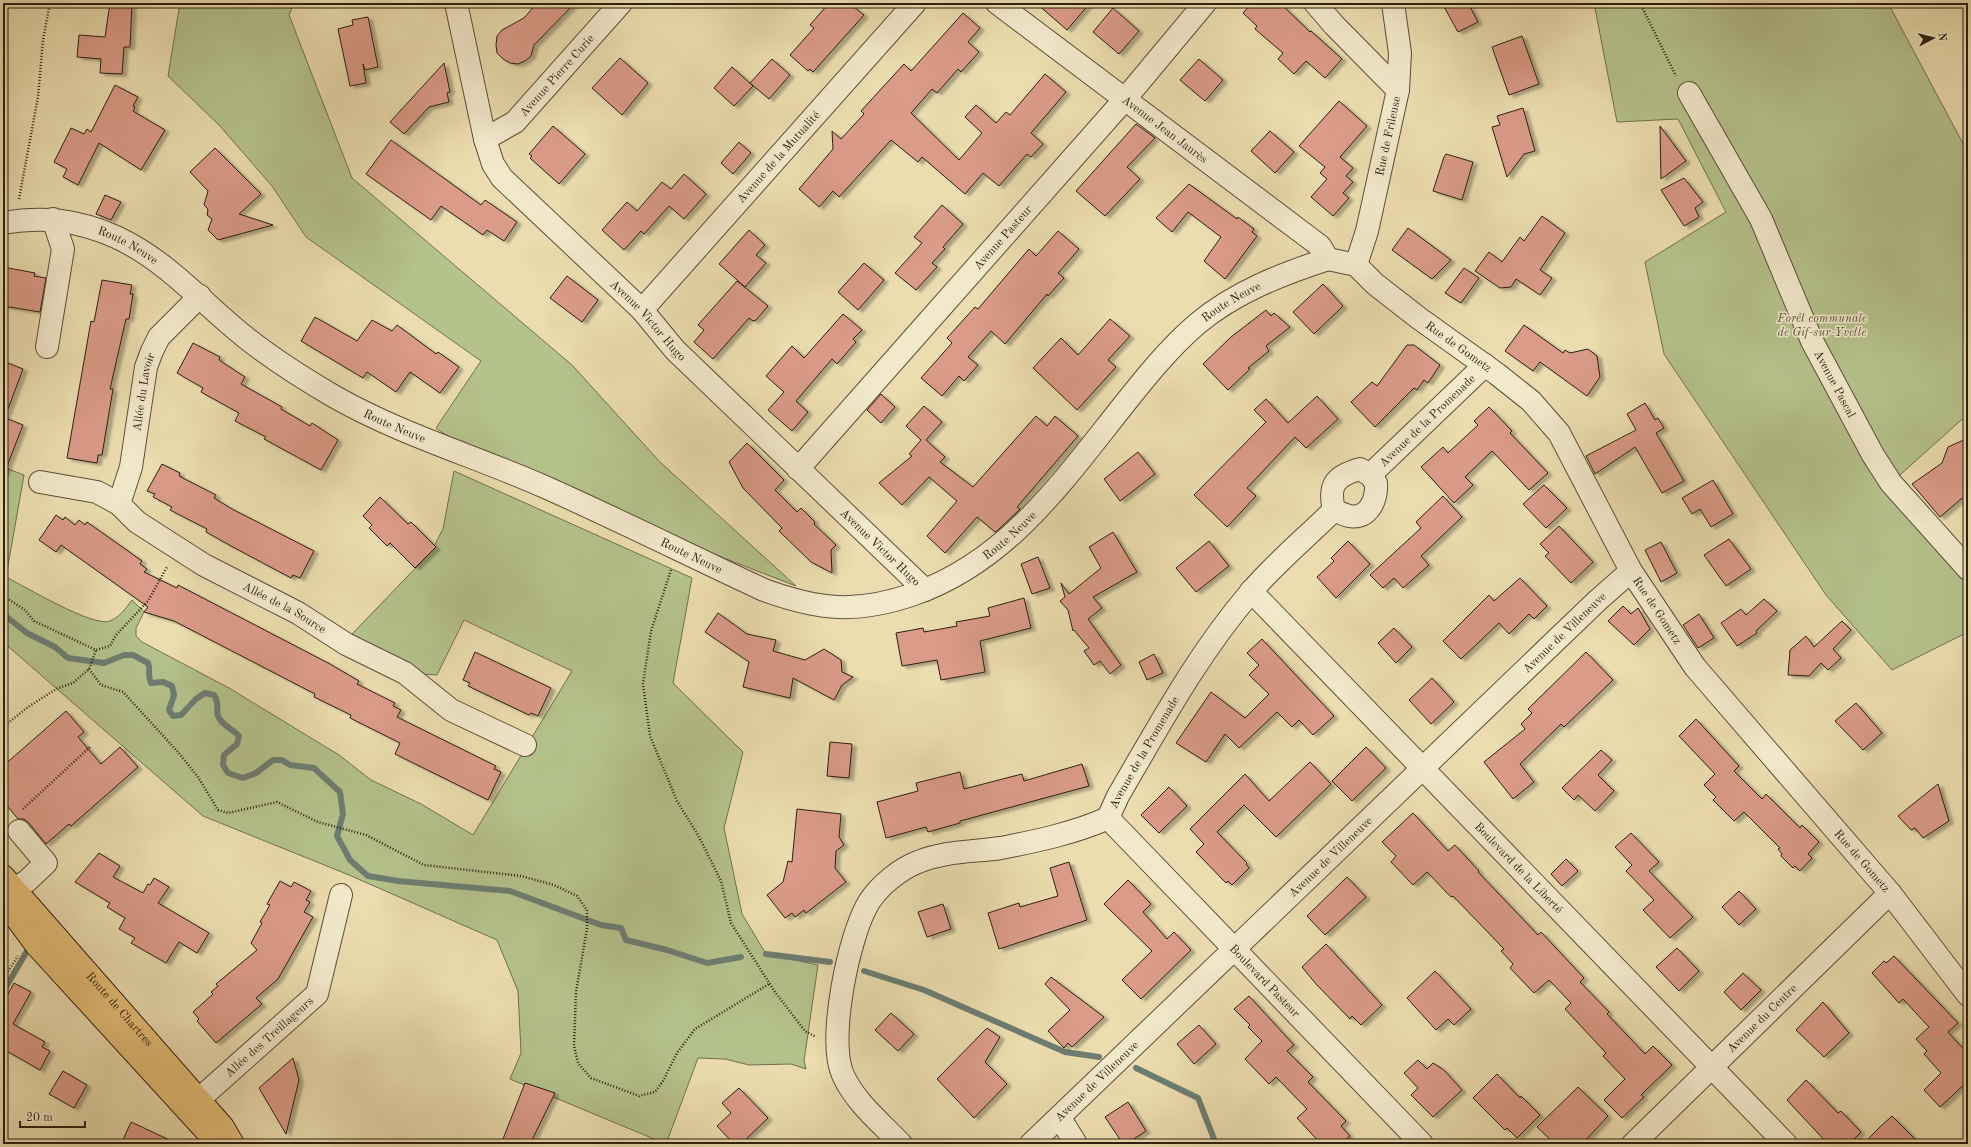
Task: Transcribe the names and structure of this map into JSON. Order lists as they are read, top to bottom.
{
  "streets": {
    "main road": ["Route de Chartres"],
    "street": [
      "Avenue Pierre Curie",
      "Avenue Jean Jaurès",
      "Rue de Frileuse",
      "Avenue de la Mutualité",
      "Avenue Pasteur",
      "Route Neuve",
      "Avenue Victor Hugo",
      "Rue de Gometz",
      "Avenue Pascal",
      "Allée du Lavoir",
      "Avenue de la Promenade",
      "Allée de la Source",
      "Avenue de Villeneuve",
      "Boulevard de la Liberté",
      "Boulevard Pasteur",
      "Avenue du Centre",
      "Allée des Treillageurs"
    ]
  },
  "crossings": [
    ["Avenue Pierre Curie", "Avenue Victor Hugo"],
    ["Avenue Jean Jaurès", "Avenue Pasteur"],
    ["Avenue Jean Jaurès", "Route Neuve"],
    ["Avenue Jean Jaurès", "Rue de Gometz"],
    ["Rue de Frileuse", "Rue de Gometz"],
    ["Avenue de la Mutualité", "Avenue Victor Hugo"],
    ["Avenue Pasteur", "Avenue Victor Hugo"],
    ["Route Neuve", "Avenue Victor Hugo"],
    ["Route Neuve", "Rue de Gometz"],
    ["Route Neuve", "Allée du Lavoir"],
    ["Rue de Gometz", "Avenue de la Promenade"],
    ["Rue de Gometz", "Avenue de Villeneuve"],
    ["Rue de Gometz", "Avenue du Centre"],
    ["Allée du Lavoir", "Allée de la Source"],
    ["Avenue de la Promenade", "Boulevard de la Liberté"],
    ["Avenue de la Promenade", "Boulevard Pasteur"],
    ["Avenue de Villeneuve", "Boulevard de la Liberté"],
    ["Avenue de Villeneuve", "Boulevard Pasteur"],
    ["Boulevard de la Liberté", "Avenue du Centre"],
    ["Route de Chartres", "Allée des Treillageurs"]
  ],
  "parks": ["Forêt communale de Gif-sur-Yvette"],
  "scale_bar": "20 m",
  "north": "right"
}
